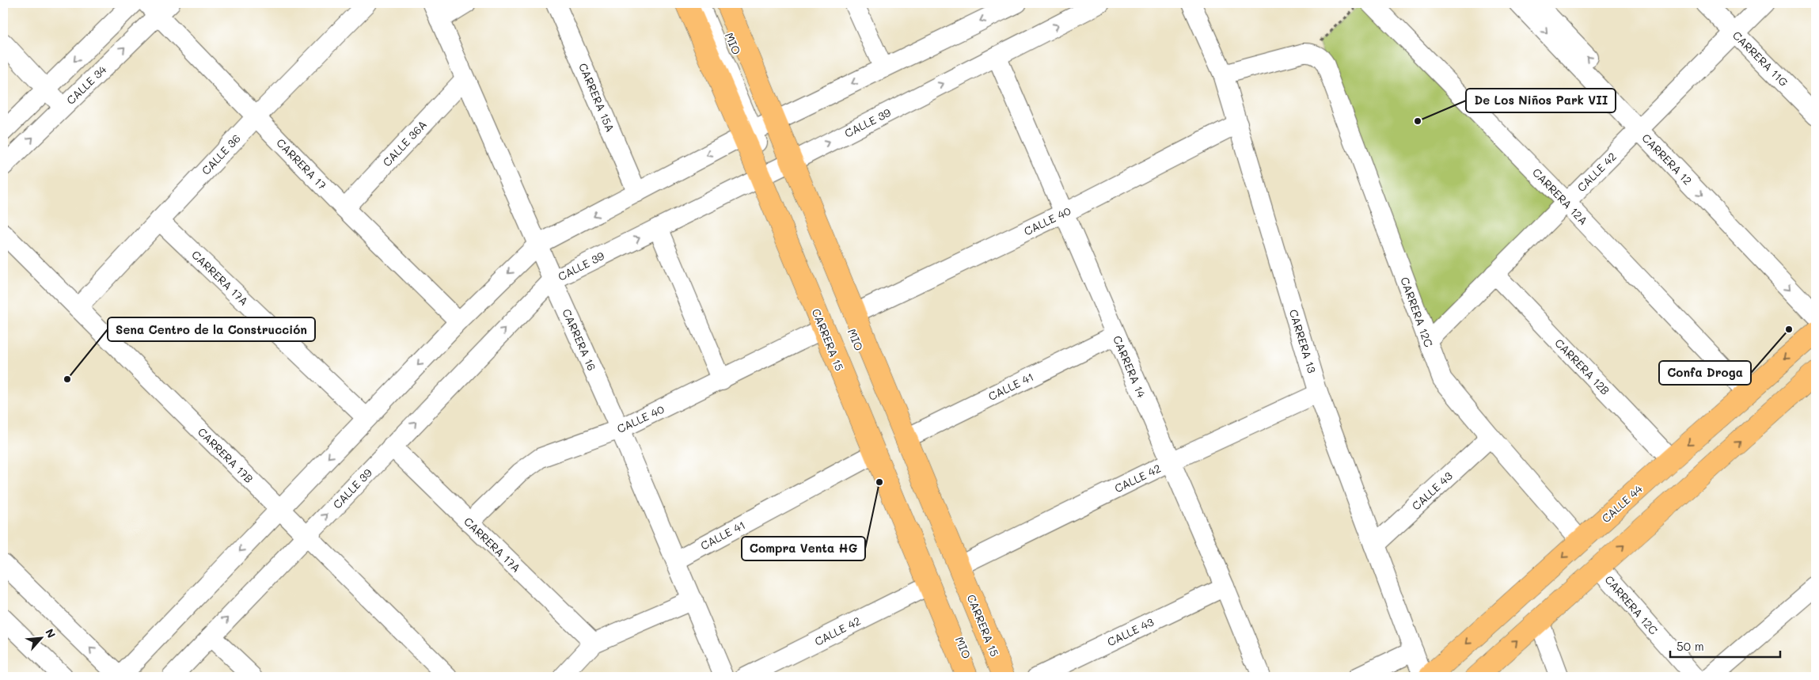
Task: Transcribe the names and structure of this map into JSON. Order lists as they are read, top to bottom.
{
  "streets": {
    "main road": ["CARRERA 15", "CALLE 44"],
    "street": [
      "MIO",
      "CARRERA 11G",
      "CALLE 34",
      "CARRERA 15A",
      "CALLE 39",
      "CALLE 36A",
      "CALLE 36",
      "CARRERA 12",
      "CARRERA 17",
      "CALLE 42",
      "CARRERA 12A",
      "CALLE 40",
      "CARRERA 17A",
      "CARRERA 12C",
      "CARRERA 16",
      "CARRERA 13",
      "CARRERA 14",
      "CARRERA 12B",
      "CALLE 41",
      "CARRERA 17B",
      "CALLE 43"
    ]
  },
  "crossings": [
    ["MIO", "CALLE 39"],
    ["MIO", "CARRERA 15"],
    ["CARRERA 11G", "CALLE 42"],
    ["CALLE 34", "CARRERA 17"],
    ["CALLE 39", "CARRERA 17A"],
    ["CALLE 39", "CARRERA 16"],
    ["CALLE 39", "CARRERA 15"],
    ["CALLE 39", "CARRERA 14"],
    ["CALLE 39", "CARRERA 17B"],
    ["CALLE 36A", "CARRERA 17"],
    ["CALLE 36A", "CARRERA 16"],
    ["CALLE 36", "CARRERA 17"],
    ["CALLE 36", "CARRERA 17A"],
    ["CALLE 36", "CARRERA 17B"],
    ["CARRERA 12", "CALLE 42"],
    ["CALLE 42", "CARRERA 12A"],
    ["CALLE 42", "CARRERA 12C"],
    ["CALLE 42", "CARRERA 15"],
    ["CALLE 42", "CARRERA 13"],
    ["CALLE 42", "CARRERA 14"],
    ["CALLE 42", "CARRERA 12B"],
    ["CARRERA 12A", "CALLE 44"],
    ["CALLE 40", "CARRERA 17A"],
    ["CALLE 40", "CARRERA 16"],
    ["CALLE 40", "CARRERA 15"],
    ["CALLE 40", "CARRERA 13"],
    ["CALLE 40", "CARRERA 14"],
    ["CARRERA 12C", "CALLE 43"],
    ["CARRERA 12C", "CALLE 44"],
    ["CARRERA 16", "CALLE 41"],
    ["CARRERA 15", "CALLE 41"],
    ["CARRERA 13", "CALLE 43"],
    ["CARRERA 14", "CALLE 41"],
    ["CARRERA 14", "CALLE 43"],
    ["CARRERA 12B", "CALLE 44"]
  ],
  "places": [
    "De Los Niños Park VII",
    "Confa Droga",
    "Sena Centro de la Construcción",
    "Compra Venta HG"
  ],
  "scale_bar": "50 m",
  "north": "top right"
}
